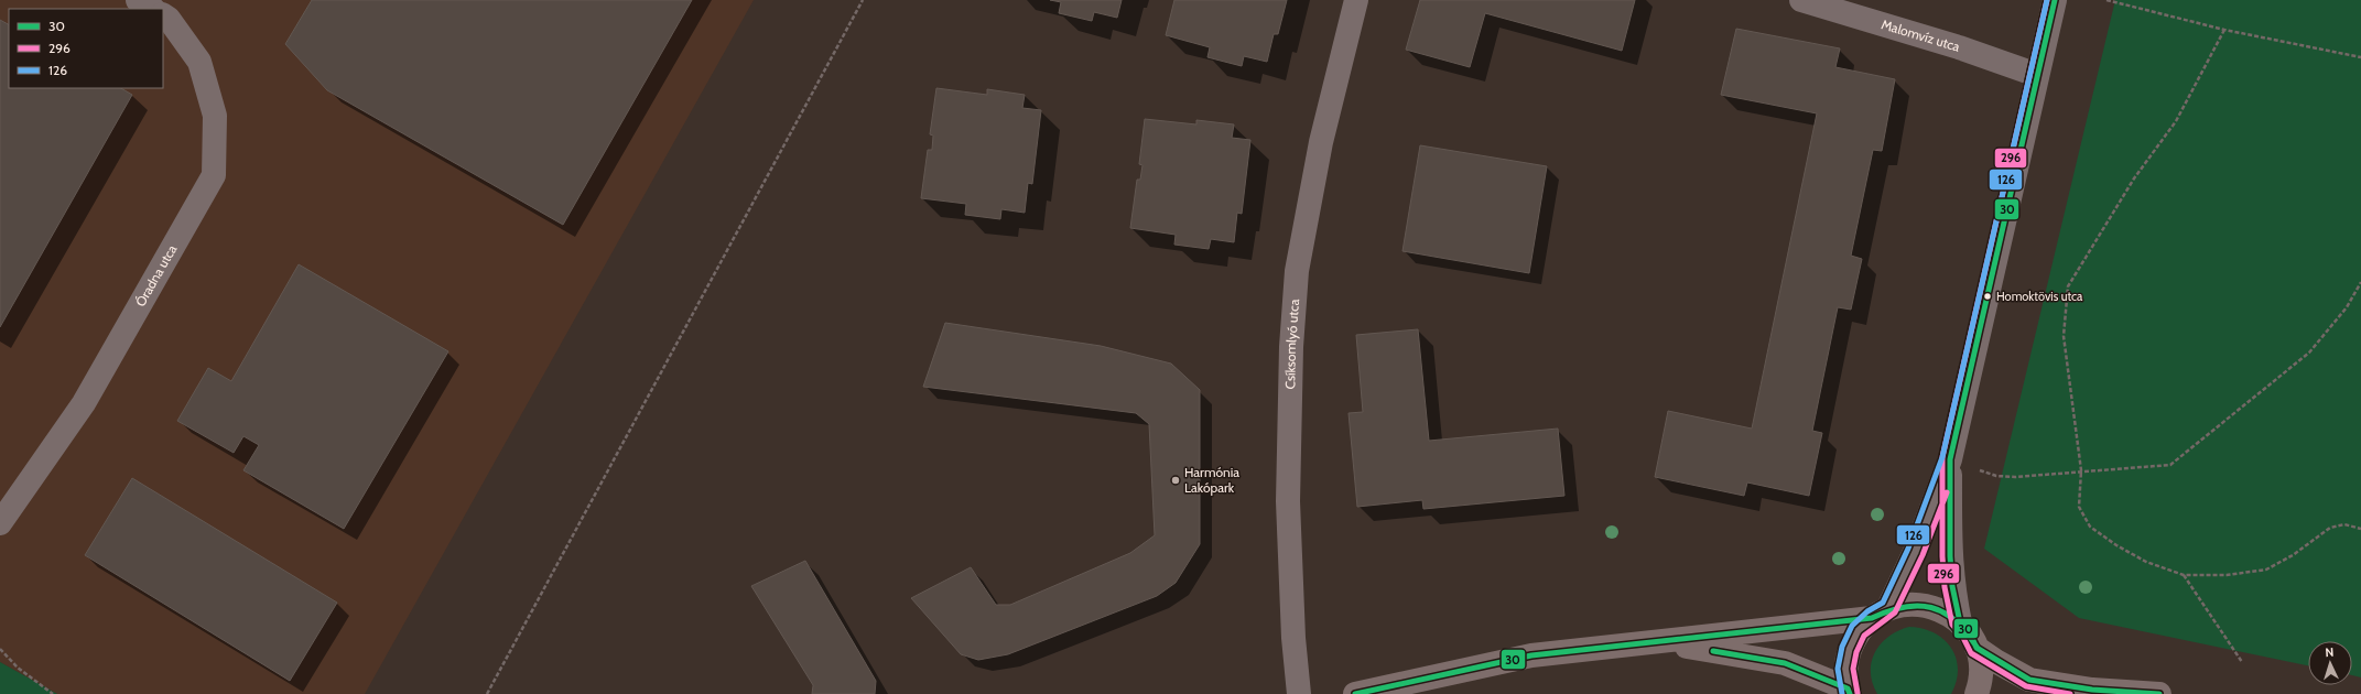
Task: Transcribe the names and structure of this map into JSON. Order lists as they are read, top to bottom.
{
  "streets": {
    "street": ["Malomvíz utca", "Óradna utca", "Csíksomlyó utca"]
  },
  "places": ["Homoktövis utca", "Harmónia Lakópark"],
  "lines": ["transit line 30", "transit line 296", "transit line 126"],
  "legend": ["30", "296", "126"],
  "north": "top"
}
